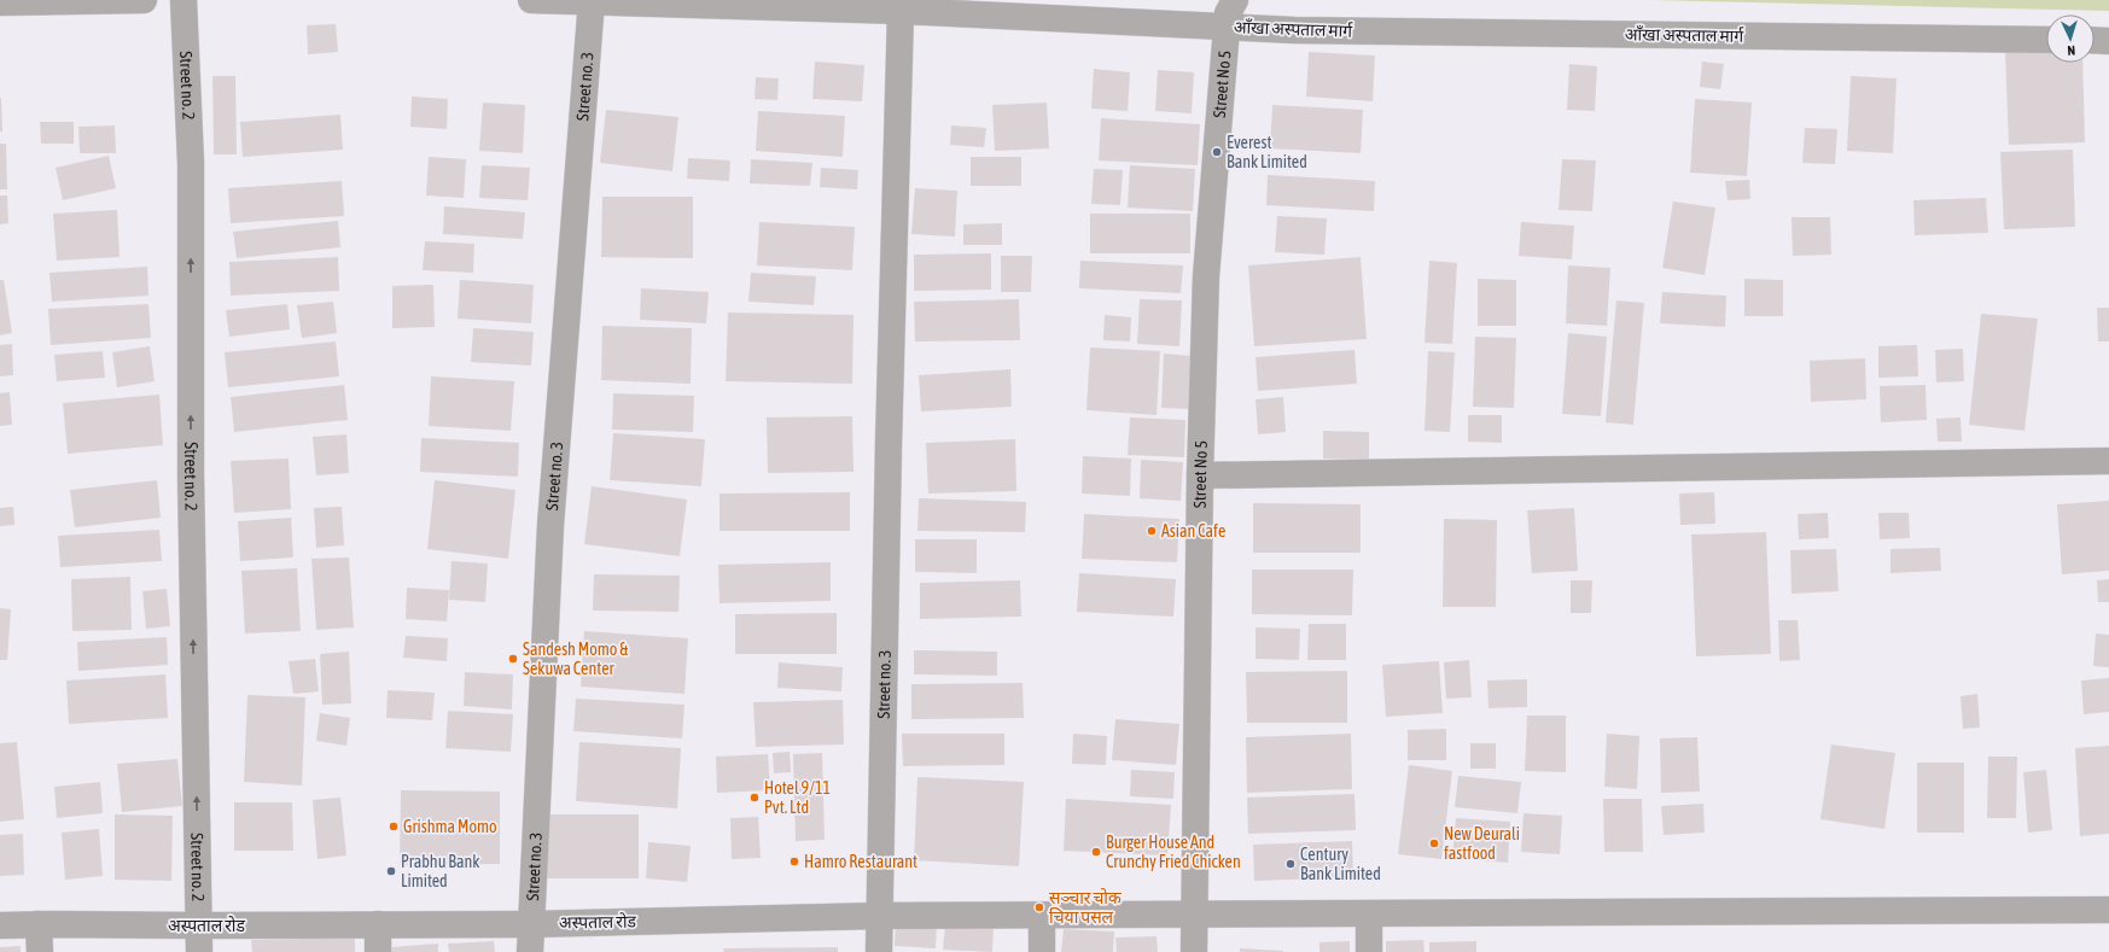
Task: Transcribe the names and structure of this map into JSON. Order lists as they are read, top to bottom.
{
  "streets": {
    "street": [
      "आँखा अस्पताल मार्ग",
      "Street No 5",
      "Street no. 2",
      "Street no. 3",
      "अस्पताल रोड"
    ]
  },
  "crossings": [
    ["आँखा अस्पताल मार्ग", "Street No 5"],
    ["आँखा अस्पताल मार्ग", "Street no. 3"],
    ["Street No 5", "अस्पताल रोड"],
    ["Street no. 2", "अस्पताल रोड"],
    ["Street no. 3", "अस्पताल रोड"]
  ],
  "one_way": ["Street no. 2"],
  "places": [
    "Everest Bank Limited",
    "Asian Cafe",
    "Sandesh Momo & Sekuwa Center",
    "Hotel 9/11 Pvt. Ltd",
    "Grishma Momo",
    "New Deurali fastfood",
    "Burger House And Crunchy Fried Chicken",
    "Hamro Restaurant",
    "Century Bank Limited",
    "Prabhu Bank Limited",
    "सञ्चार चोक चिया पसल"
  ],
  "north": "bottom"
}
